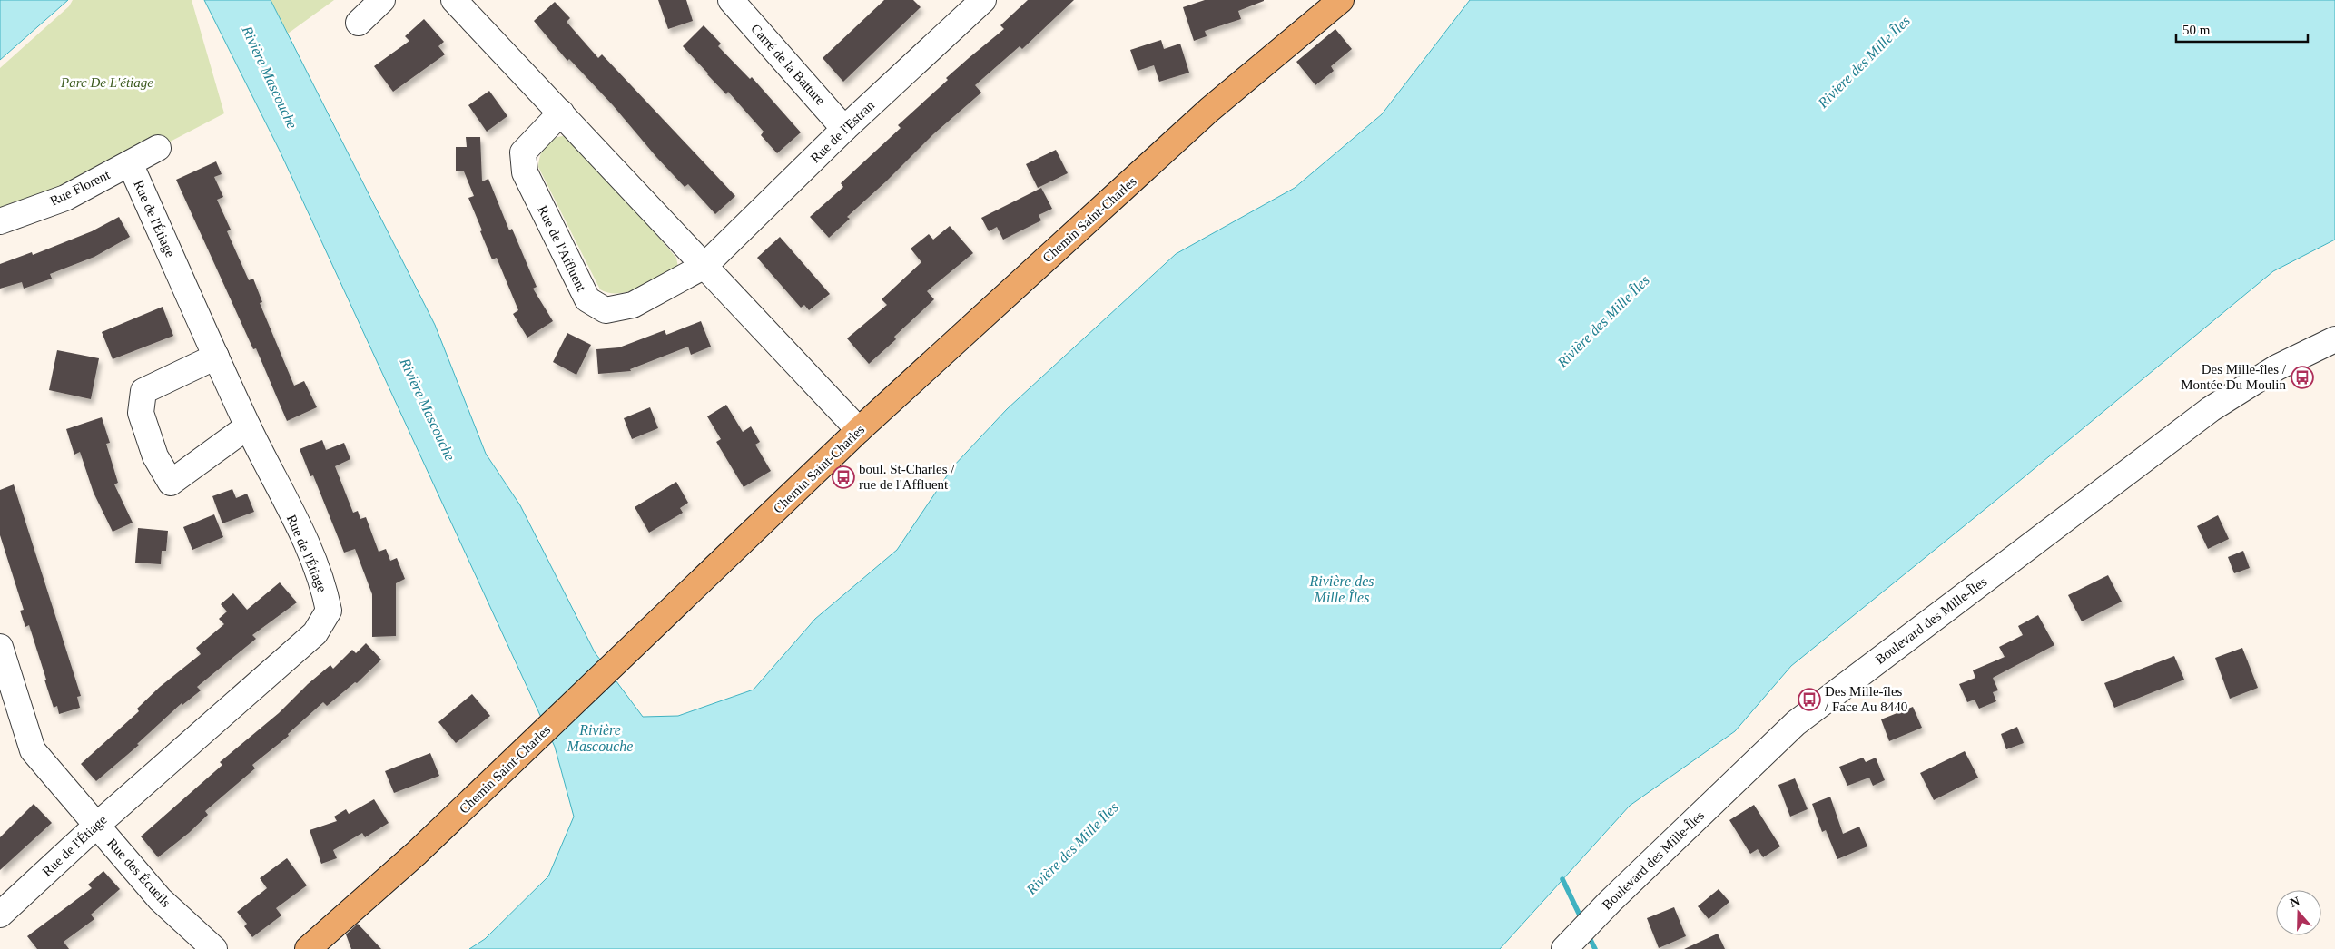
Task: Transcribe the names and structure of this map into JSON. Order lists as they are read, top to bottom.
{
  "streets": {
    "main road": ["Chemin Saint-Charles"],
    "street": [
      "Carré de la Batture",
      "Rue de l'Estran",
      "Rue Florent",
      "Rue de l'Étiage",
      "Rue de l'Affluent",
      "Boulevard des Mille-Îles",
      "Rue des Écueils"
    ]
  },
  "crossings": [
    ["Carré de la Batture", "Rue de l'Estran"],
    ["Rue de l'Estran", "Rue de l'Affluent"],
    ["Rue Florent", "Rue de l'Étiage"],
    ["Rue de l'Étiage", "Rue des Écueils"]
  ],
  "water": ["Rivière des Mille Îles", "Rivière Mascouche"],
  "parks": ["Parc De L'étiage"],
  "places": {
    "bus stop": ["Des Mille-îles / Montée Du Moulin", "boul. St-Charles / rue de l'Affluent", "Des Mille-îles / Face Au 8440"]
  },
  "scale_bar": "50 m",
  "north": "top"
}
